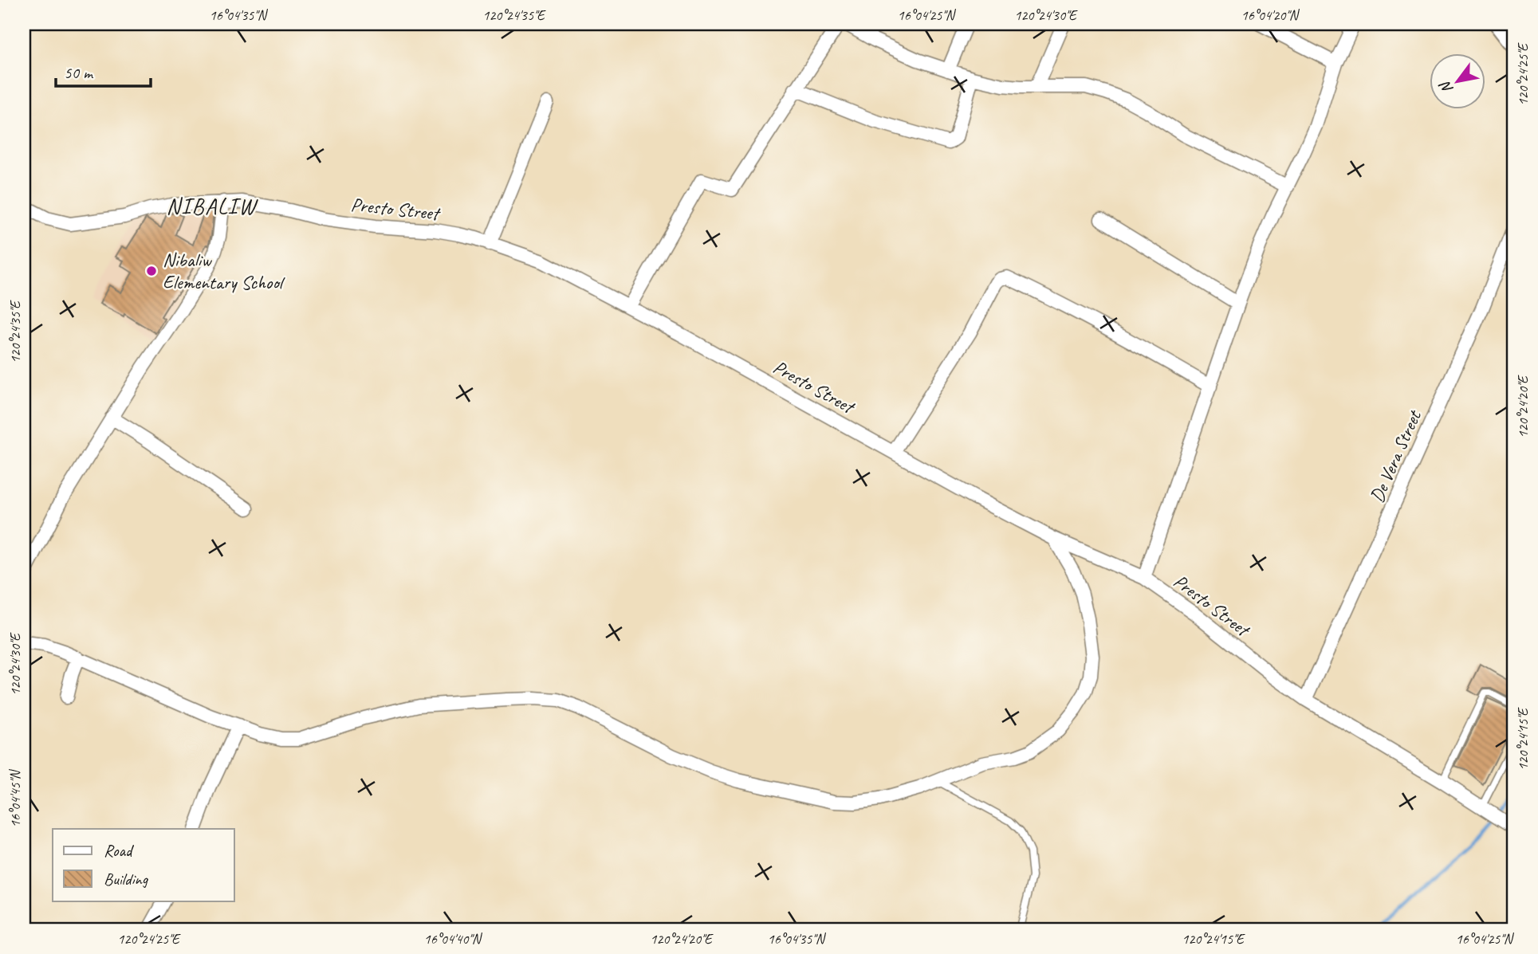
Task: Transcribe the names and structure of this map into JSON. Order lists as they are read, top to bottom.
{
  "streets": {
    "street": ["Presto Street", "De Vera Street"]
  },
  "crossings": [
    ["Presto Street", "De Vera Street"]
  ],
  "districts": ["NIBALIW"],
  "places": ["Nibaliw Elementary School"],
  "legend": ["Road", "Building"],
  "scale_bar": "50 m",
  "north": "bottom left",
  "coordinates": [
    "16°04'35\"N",
    "120°24'35\"E",
    "16°04'25\"N",
    "120°24'30\"E",
    "16°04'20\"N",
    "120°24'25\"E",
    "120°24'20\"E",
    "120°24'15\"E",
    "16°04'45\"N",
    "16°04'40\"N"
  ]
}
